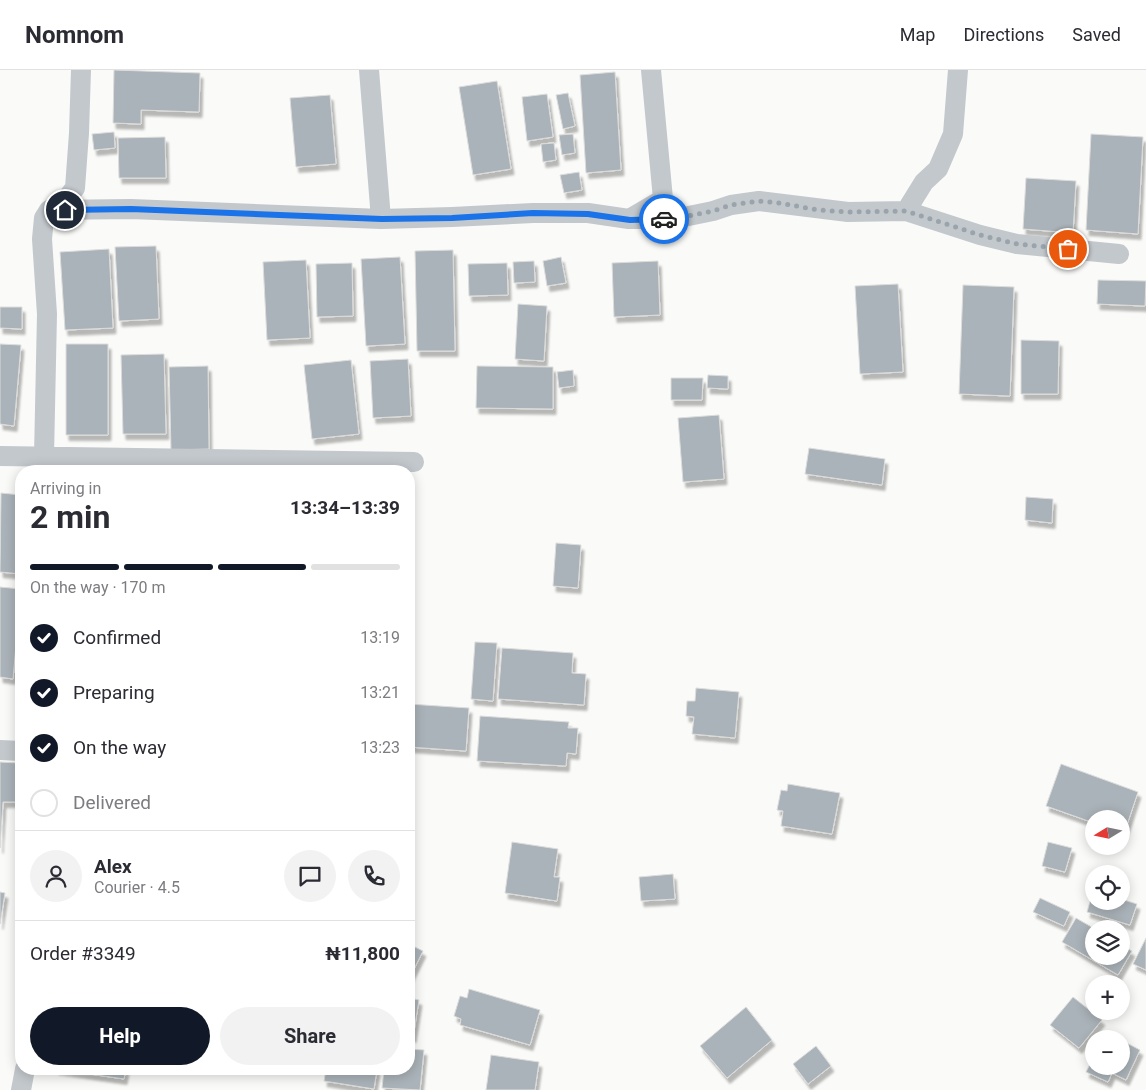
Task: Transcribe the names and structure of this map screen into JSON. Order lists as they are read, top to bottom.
{
  "north": "left",
  "page": {
    "header": "Nomnom",
    "nav": ["Map", "Directions", "Saved"],
    "heading": ["2 min", "Arriving in", "13:34–13:39"],
    "panel": [
      "Alex",
      "Courier · 4.5",
      "Order #3349",
      "₦11,800"
    ],
    "bar": "On the way · 170 m",
    "list": [
      ["Confirmed", "13:19"],
      ["Preparing", "13:21"],
      ["On the way", "13:23"],
      "Delivered"
    ],
    "map_buttons": ["+", "−"],
    "buttons": ["Help", "Share"]
  }
}
